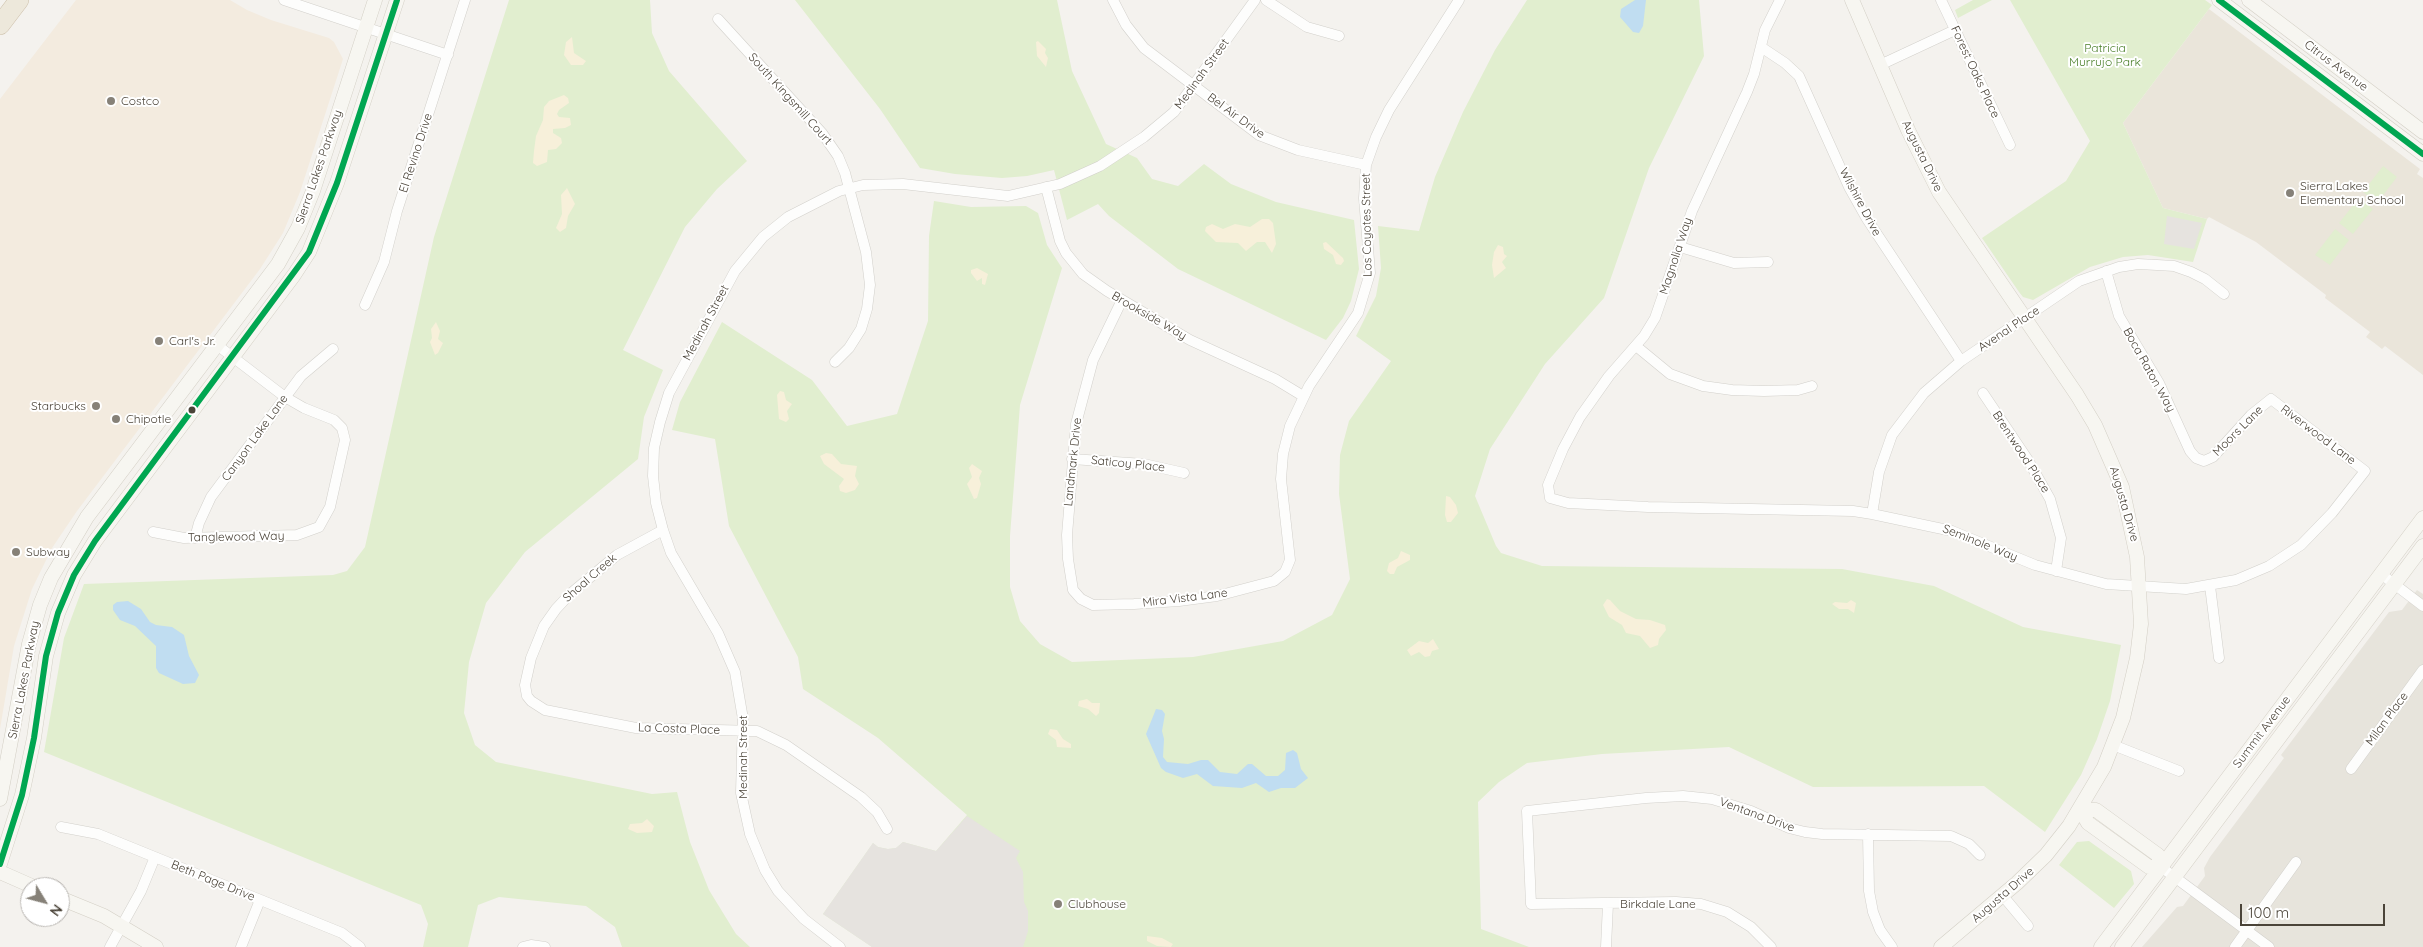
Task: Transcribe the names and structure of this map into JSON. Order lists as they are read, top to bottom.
{
  "streets": {
    "street": [
      "Citrus Avenue",
      "Forest Oaks Place",
      "Medinah Street",
      "South Kingsmill Court",
      "Bel Air Drive",
      "El Revino Drive",
      "Augusta Drive",
      "Sierra Lakes Parkway",
      "Wilshire Drive",
      "Los Coyotes Street",
      "Magnolia Way",
      "Brookside Way",
      "Avenal Place",
      "Boca Raton Way",
      "Moors Lane",
      "Riverwood Lane",
      "Canyon Lake Lane",
      "Brentwood Place",
      "Landmark Drive",
      "Saticoy Place",
      "Tanglewood Way",
      "Seminole Way",
      "Shoal Creek",
      "Mira Vista Lane",
      "Milan Place",
      "La Costa Place",
      "Summit Avenue",
      "Ventana Drive",
      "Beth Page Drive",
      "Birkdale Lane"
    ]
  },
  "crossings": [
    ["Medinah Street", "South Kingsmill Court"],
    ["Medinah Street", "Bel Air Drive"],
    ["Medinah Street", "Brookside Way"],
    ["Medinah Street", "Shoal Creek"],
    ["Medinah Street", "La Costa Place"],
    ["Bel Air Drive", "Los Coyotes Street"],
    ["Augusta Drive", "Avenal Place"],
    ["Augusta Drive", "Seminole Way"],
    ["Wilshire Drive", "Magnolia Way"],
    ["Wilshire Drive", "Avenal Place"],
    ["Los Coyotes Street", "Brookside Way"],
    ["Los Coyotes Street", "Mira Vista Lane"],
    ["Magnolia Way", "Seminole Way"],
    ["Brookside Way", "Landmark Drive"],
    ["Avenal Place", "Boca Raton Way"],
    ["Avenal Place", "Seminole Way"],
    ["Boca Raton Way", "Moors Lane"],
    ["Moors Lane", "Riverwood Lane"],
    ["Riverwood Lane", "Seminole Way"],
    ["Canyon Lake Lane", "Tanglewood Way"],
    ["Brentwood Place", "Seminole Way"],
    ["Landmark Drive", "Saticoy Place"],
    ["Landmark Drive", "Mira Vista Lane"],
    ["Shoal Creek", "La Costa Place"],
    ["Ventana Drive", "Birkdale Lane"]
  ],
  "parks": ["Patricia Murrujo Park"],
  "places": [
    "Costco",
    "Sierra Lakes Elementary School",
    "Carl's Jr.",
    "Starbucks",
    "Chipotle",
    "Subway",
    "Clubhouse"
  ],
  "scale_bar": "100 m",
  "north": "bottom right"
}
